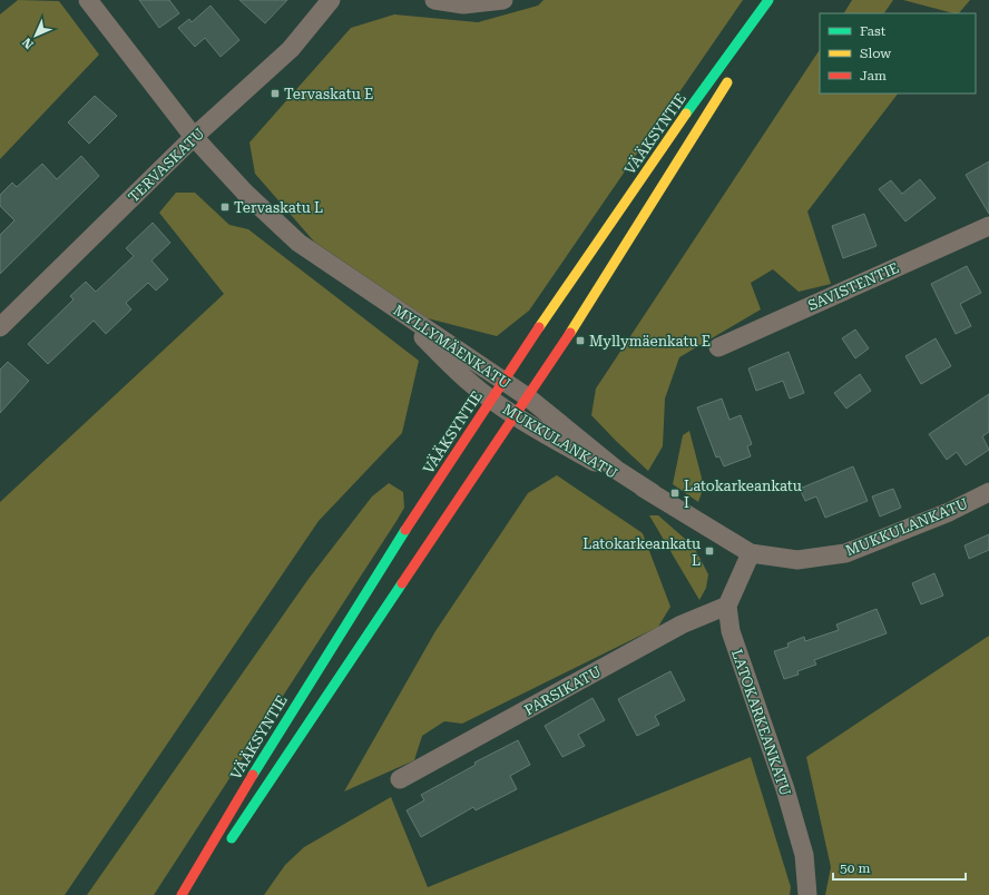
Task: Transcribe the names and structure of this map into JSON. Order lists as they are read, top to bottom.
{
  "streets": {
    "highway": ["VÄÄKSYNTIE"],
    "street": [
      "TERVASKATU",
      "SAVISTENTIE",
      "MYLLYMÄENKATU",
      "MUKKULANKATU",
      "PARSIKATU",
      "LATOKARKEANKATU"
    ]
  },
  "crossings": [
    ["VÄÄKSYNTIE", "MYLLYMÄENKATU"],
    ["VÄÄKSYNTIE", "MUKKULANKATU"],
    ["TERVASKATU", "MYLLYMÄENKATU"],
    ["MYLLYMÄENKATU", "MUKKULANKATU"],
    ["PARSIKATU", "LATOKARKEANKATU"]
  ],
  "places": {
    "transit": [
      "Tervaskatu E",
      "Tervaskatu L",
      "Myllymäenkatu E",
      "Latokarkeankatu I",
      "Latokarkeankatu L"
    ]
  },
  "legend": ["Fast", "Slow", "Jam"],
  "scale_bar": "50 m",
  "north": "bottom left"
}
